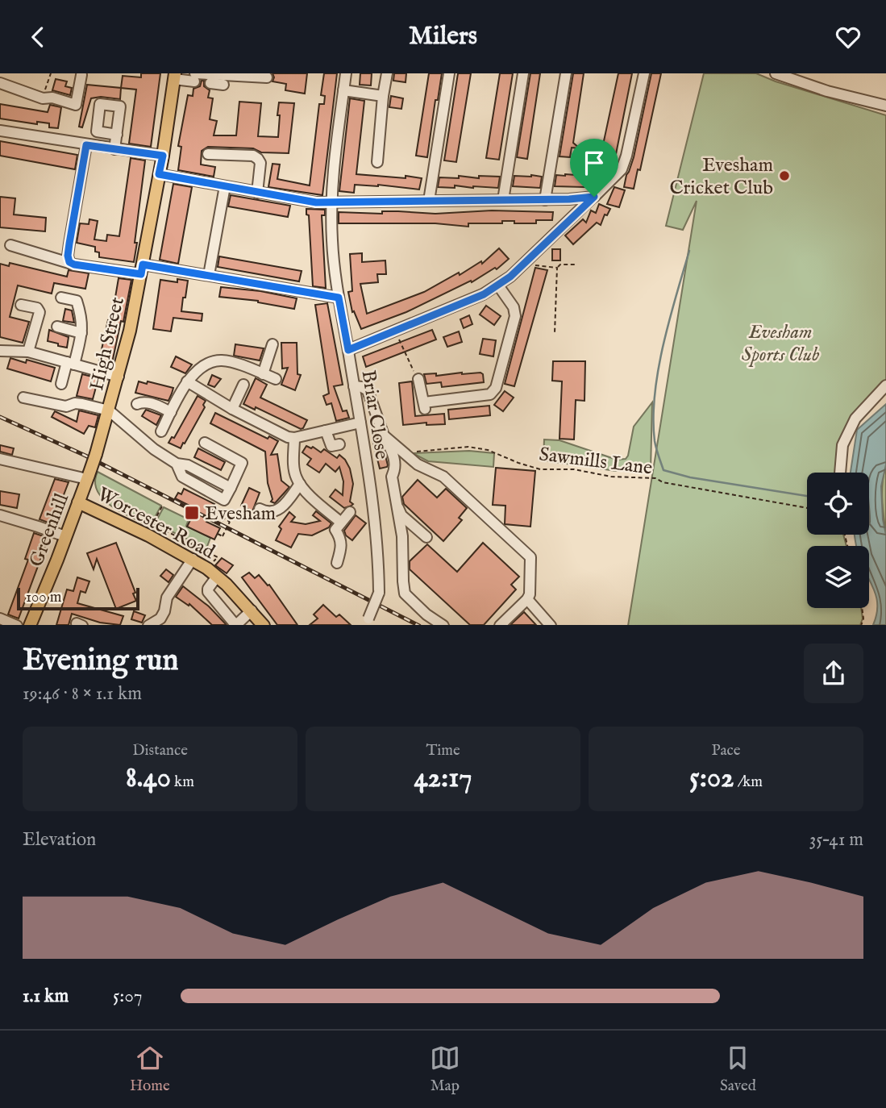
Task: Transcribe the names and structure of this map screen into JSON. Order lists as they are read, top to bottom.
{
  "streets": {
    "main road": ["High Street", "Worcester Road", "Greenhill"],
    "street": ["Briar Close"],
    "path": ["Sawmills Lane"]
  },
  "crossings": [
    ["High Street", "Greenhill"],
    ["Worcester Road", "Greenhill"]
  ],
  "parks": ["Evesham Sports Club"],
  "places": {
    "other": ["Evesham Cricket Club"],
    "transit": ["Evesham"]
  },
  "scale_bar": "100 m",
  "page": {
    "header": "Milers",
    "scale": "100 m",
    "heading": ["Evening run", "19:46 · 8 × 1.1 km"],
    "stats": [
      ["Distance", "8.40 km"],
      ["Time", "42:17"],
      ["Pace", "5:02 /km"]
    ],
    "chart": ["Elevation", "35–41 m"],
    "list": [
      {
        "name": "1.1 km",
        "note": "5:07"
      }
    ],
    "tabs": ["Home", "Map", "Saved"]
  }
}
